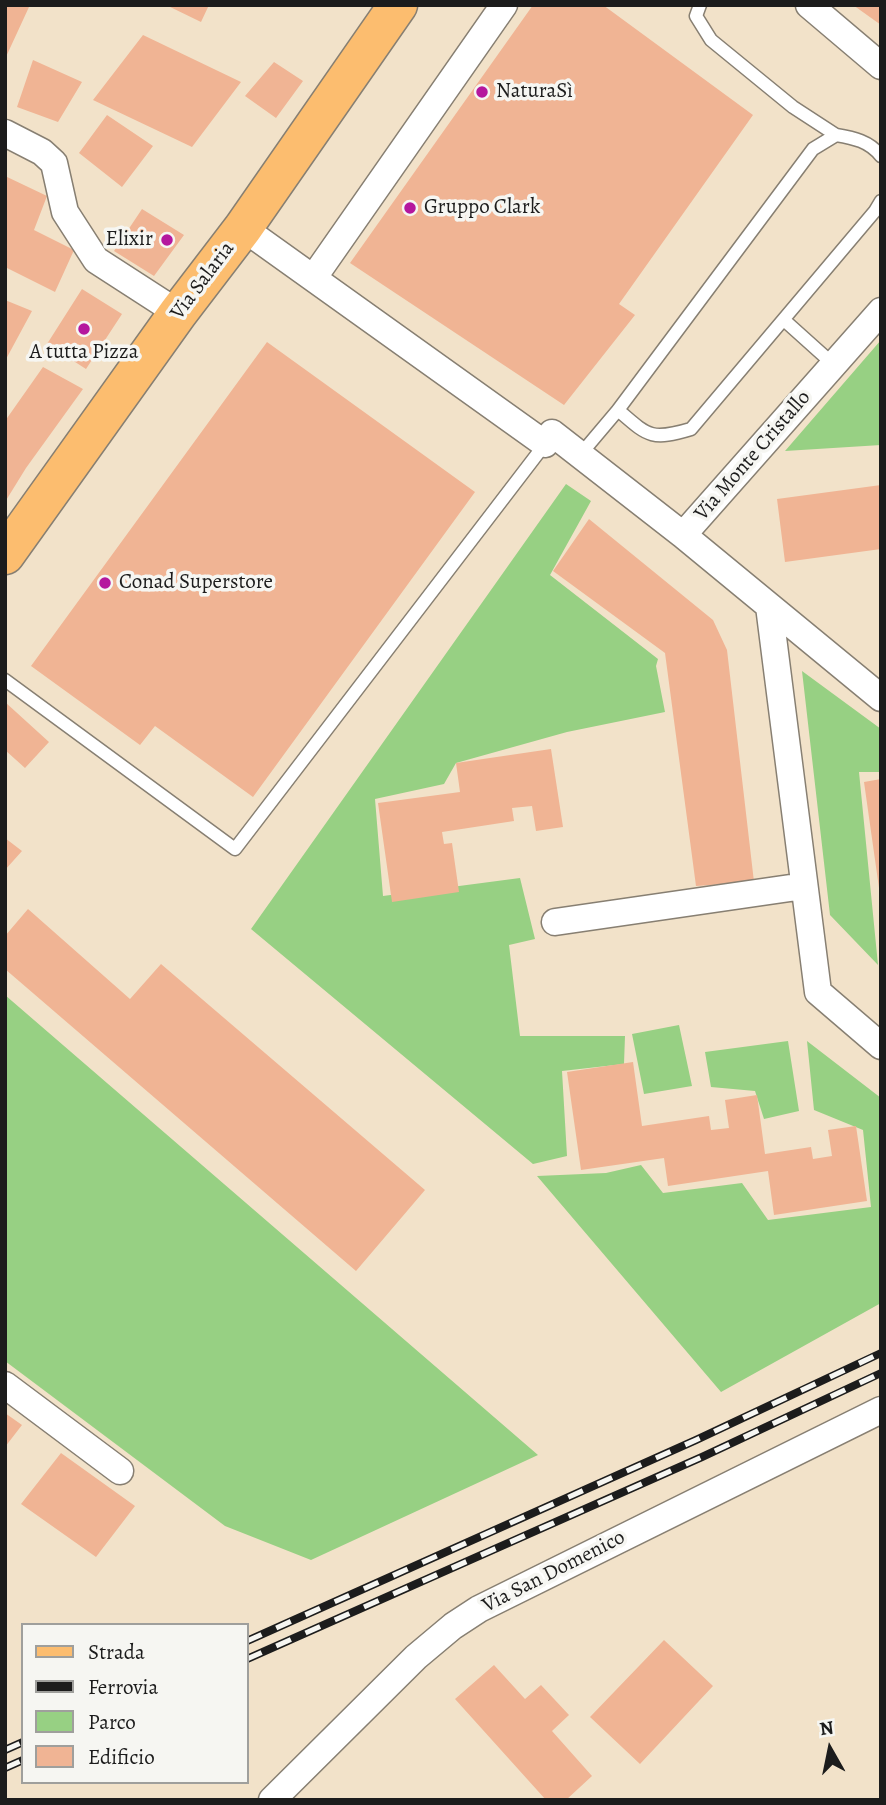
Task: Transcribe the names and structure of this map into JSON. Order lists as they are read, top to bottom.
{
  "streets": {
    "main road": ["Via Salaria"],
    "street": ["Via Monte Cristallo", "Via San Domenico"]
  },
  "places": [
    "NaturaSì",
    "Gruppo Clark",
    "Elixir",
    "A tutta Pizza",
    "Conad Superstore"
  ],
  "legend": [
    "Strada",
    "Ferrovia",
    "Parco",
    "Edificio"
  ],
  "north": "top"
}
